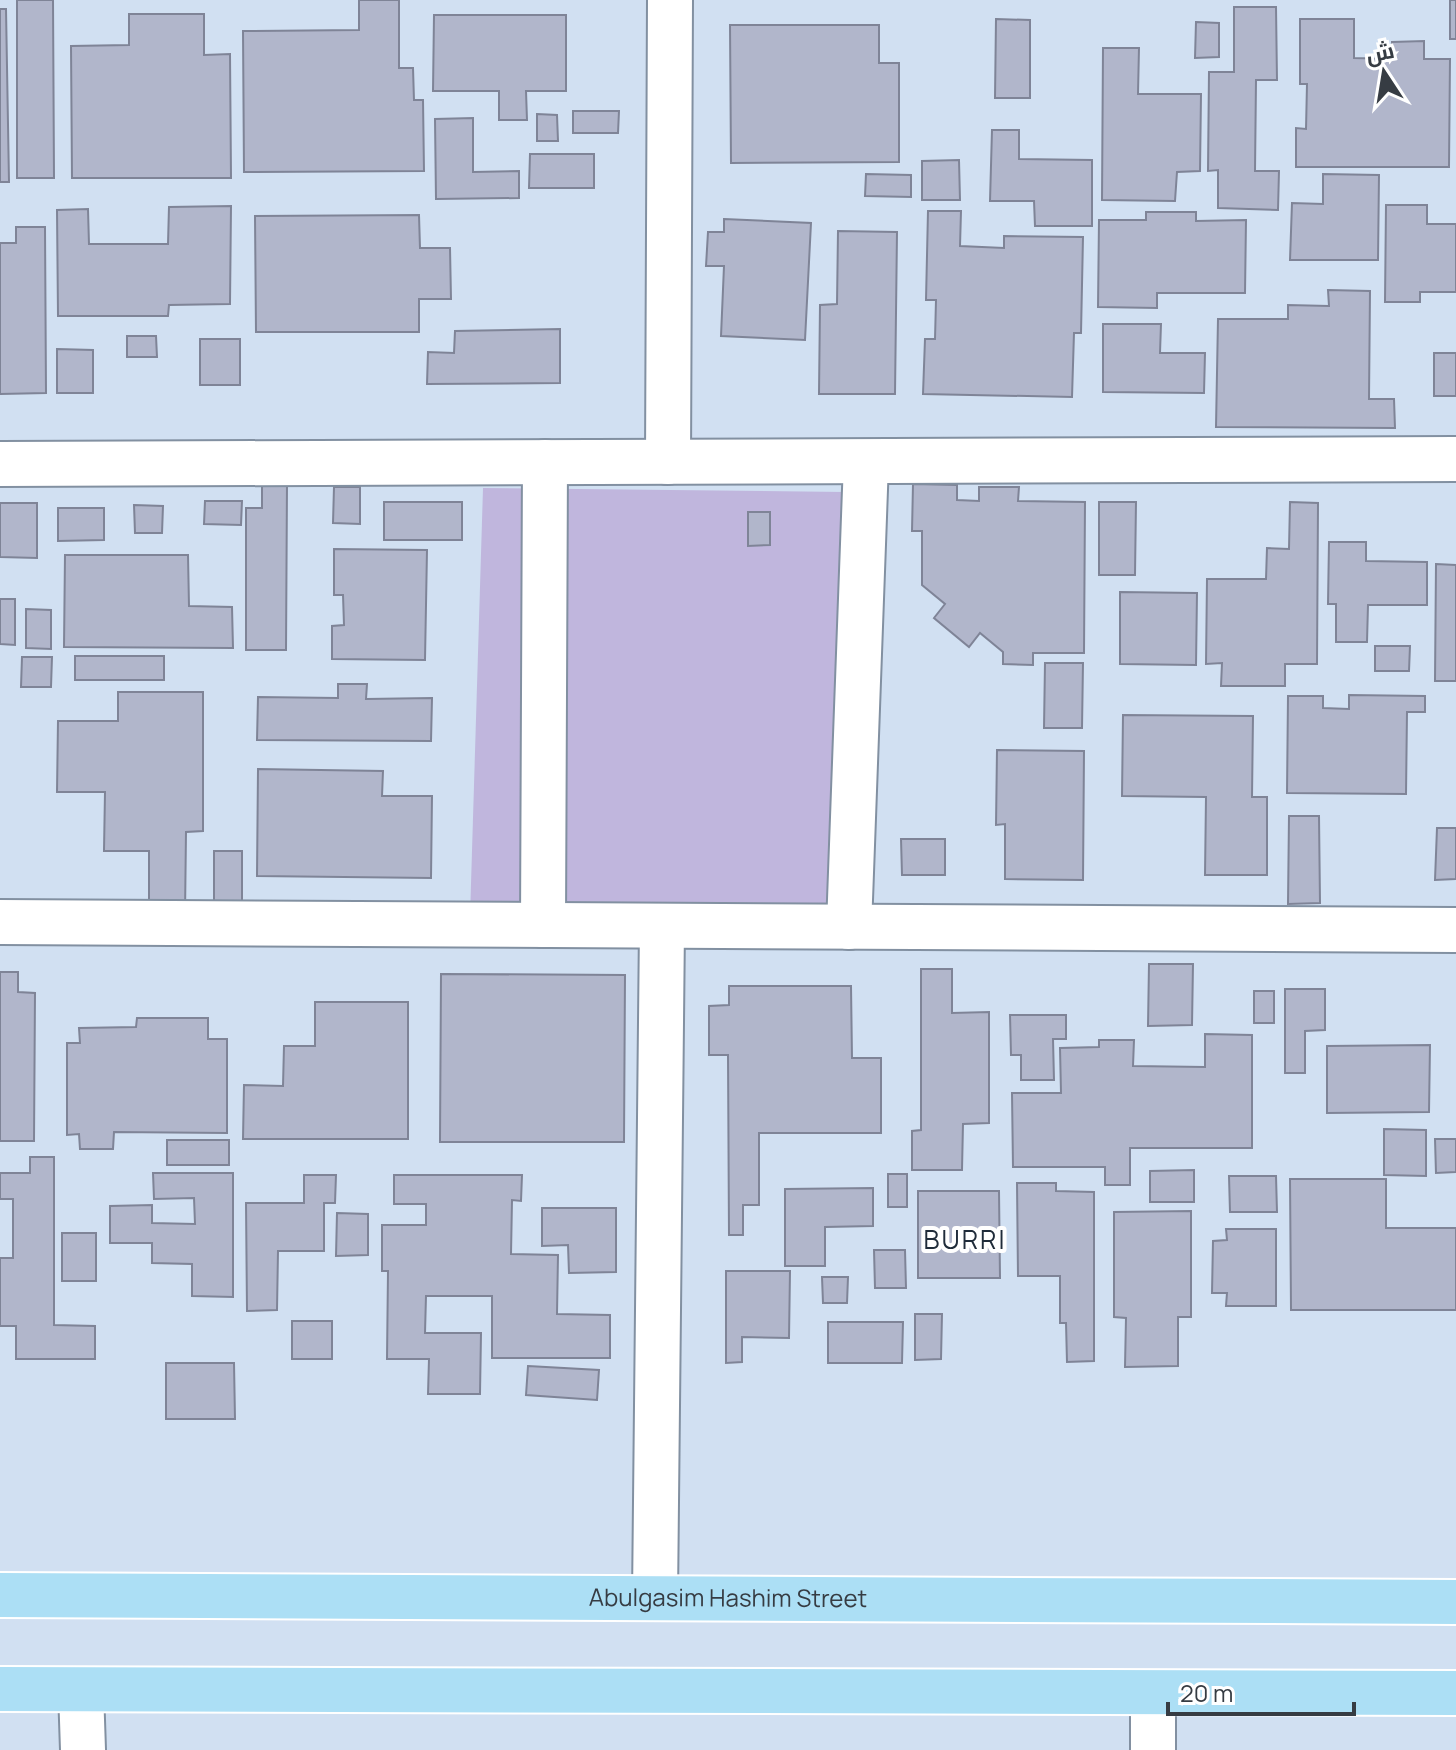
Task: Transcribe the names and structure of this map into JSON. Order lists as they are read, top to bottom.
{
  "streets": {
    "main road": ["Abulgasim Hashim Street"]
  },
  "districts": ["BURRI"],
  "scale_bar": "20 m",
  "north": "top"
}
